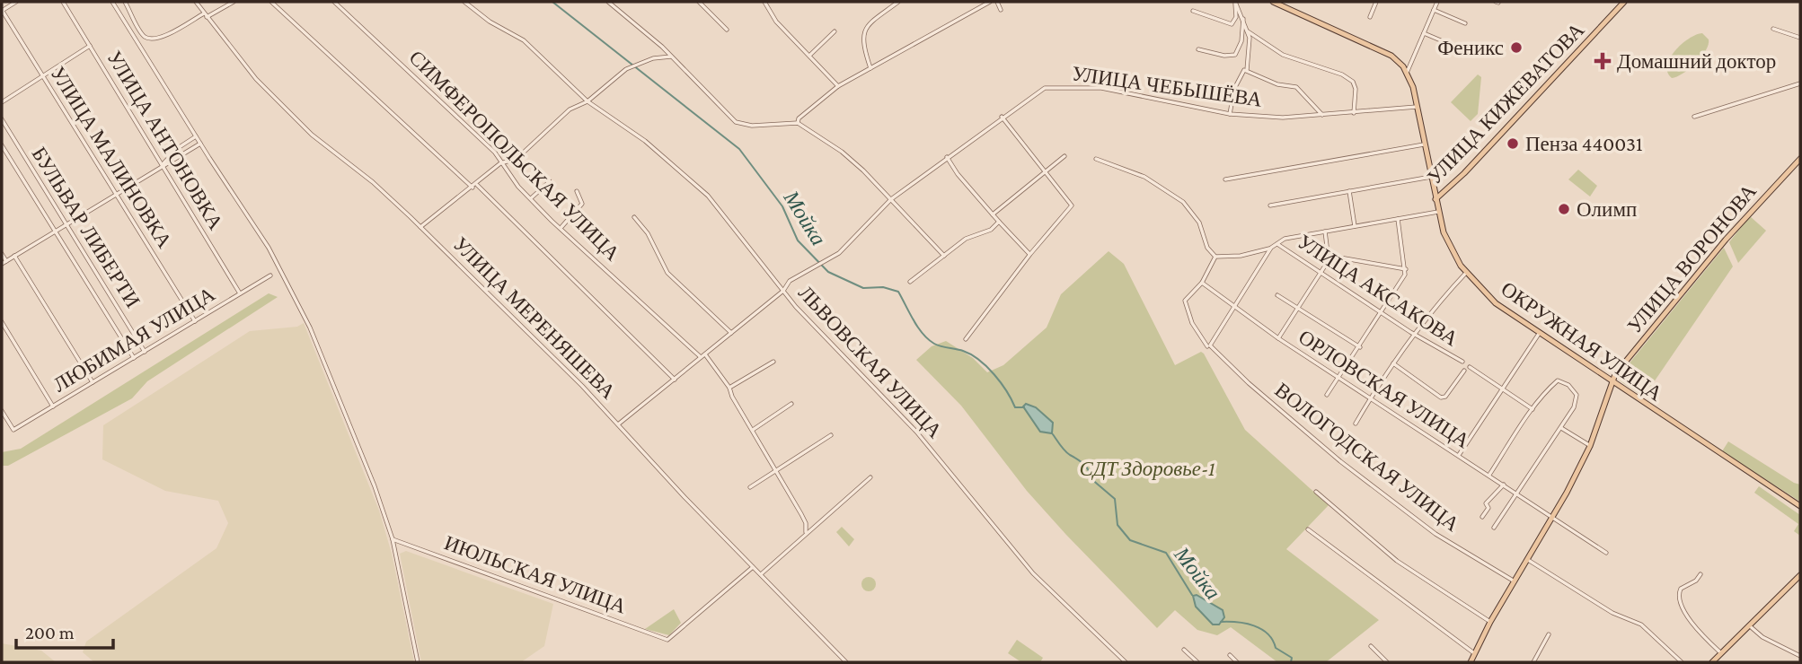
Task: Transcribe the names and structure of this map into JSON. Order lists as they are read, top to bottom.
{
  "streets": {
    "main road": ["УЛИЦА КИЖЕВАТОВА", "УЛИЦА ВОРОНОВА", "ОКРУЖНАЯ УЛИЦА"],
    "street": [
      "УЛИЦА ЧЕБЫШЁВА",
      "УЛИЦА АНТОНОВКА",
      "СИМФЕРОПОЛЬСКАЯ УЛИЦА",
      "УЛИЦА МАЛИНОВКА",
      "БУЛЬВАР ЛИБЕРТИ",
      "УЛИЦА АКСАКОВА",
      "УЛИЦА МЕРЕНЯШЕВА",
      "ЛЮБИМАЯ УЛИЦА",
      "ЛЬВОВСКАЯ УЛИЦА",
      "ОРЛОВСКАЯ УЛИЦА",
      "ВОЛОГОДСКАЯ УЛИЦА",
      "ИЮЛЬСКАЯ УЛИЦА"
    ]
  },
  "crossings": [
    ["УЛИЦА ЧЕБЫШЁВА", "СИМФЕРОПОЛЬСКАЯ УЛИЦА"],
    ["УЛИЦА ЧЕБЫШЁВА", "УЛИЦА МЕРЕНЯШЕВА"],
    ["УЛИЦА ЧЕБЫШЁВА", "ОКРУЖНАЯ УЛИЦА"],
    ["УЛИЦА ЧЕБЫШЁВА", "ЛЬВОВСКАЯ УЛИЦА"],
    ["УЛИЦА КИЖЕВАТОВА", "ОКРУЖНАЯ УЛИЦА"],
    ["УЛИЦА АНТОНОВКА", "ЛЮБИМАЯ УЛИЦА"],
    ["УЛИЦА МАЛИНОВКА", "ЛЮБИМАЯ УЛИЦА"],
    ["БУЛЬВАР ЛИБЕРТИ", "ЛЮБИМАЯ УЛИЦА"],
    ["УЛИЦА ВОРОНОВА", "ОКРУЖНАЯ УЛИЦА"],
    ["УЛИЦА ВОРОНОВА", "ОРЛОВСКАЯ УЛИЦА"],
    ["УЛИЦА ВОРОНОВА", "ВОЛОГОДСКАЯ УЛИЦА"],
    ["УЛИЦА МЕРЕНЯШЕВА", "ИЮЛЬСКАЯ УЛИЦА"],
    ["ОРЛОВСКАЯ УЛИЦА", "ВОЛОГОДСКАЯ УЛИЦА"]
  ],
  "water": ["Мойка"],
  "parks": ["СДТ Здоровье-1"],
  "places": {
    "other": ["Феникс", "Пенза 440031", "Олимп"],
    "health": ["Домашний доктор"]
  },
  "scale_bar": "200 m"
}
